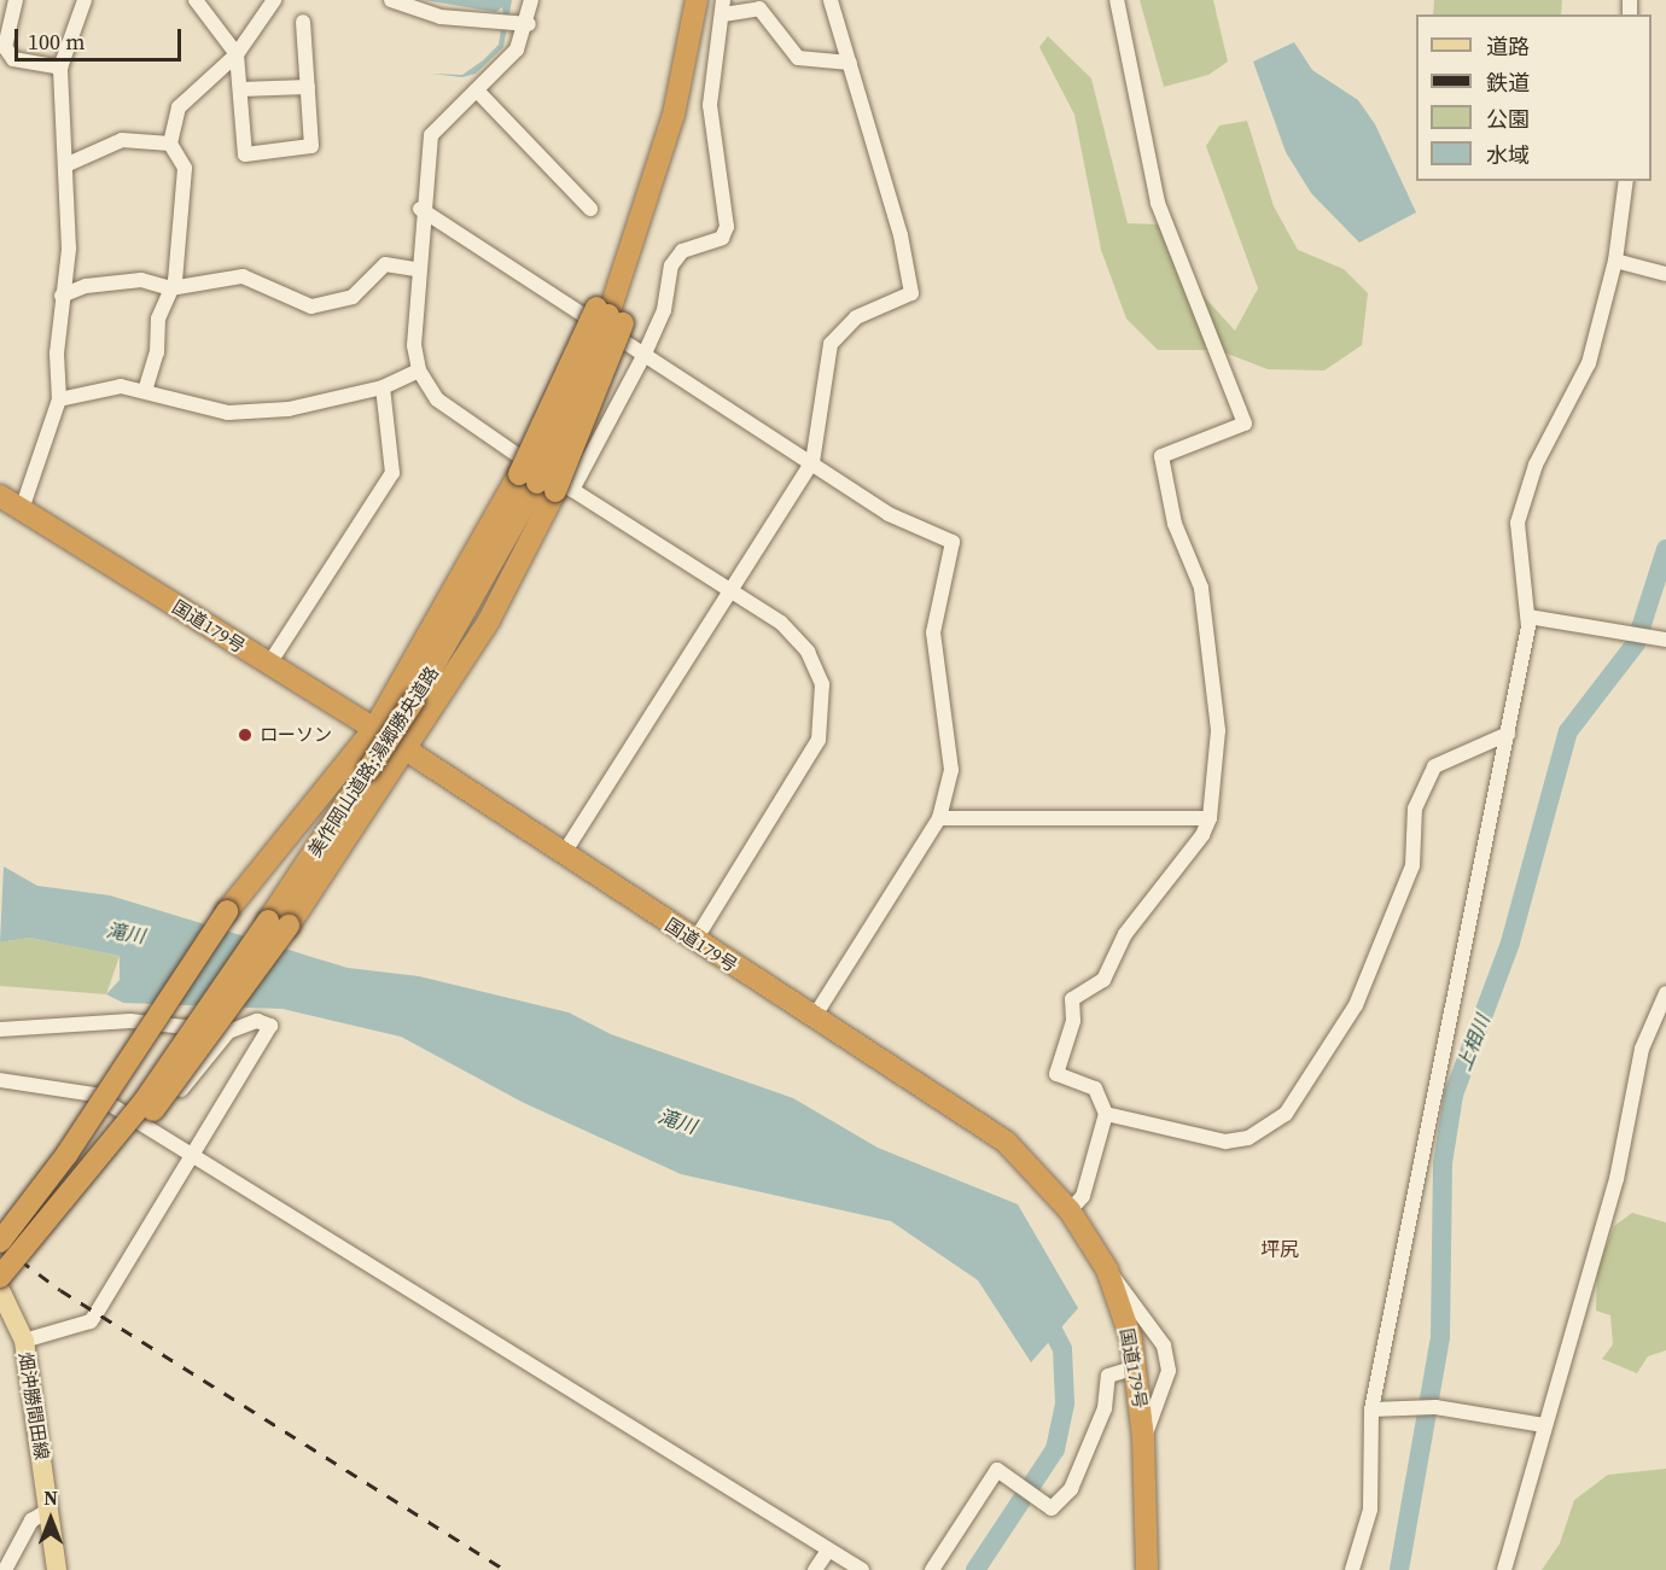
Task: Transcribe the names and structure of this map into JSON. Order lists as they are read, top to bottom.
{
  "streets": {
    "highway": ["国道179号", "美作岡山道路;湯郷勝央道路"],
    "main road": ["畑沖勝間田線"]
  },
  "districts": ["坪尻"],
  "water": ["滝川", "上相川"],
  "places": ["ローソン"],
  "legend": [
    "道路",
    "鉄道",
    "公園",
    "水域"
  ],
  "scale_bar": "100 m",
  "north": "top"
}
